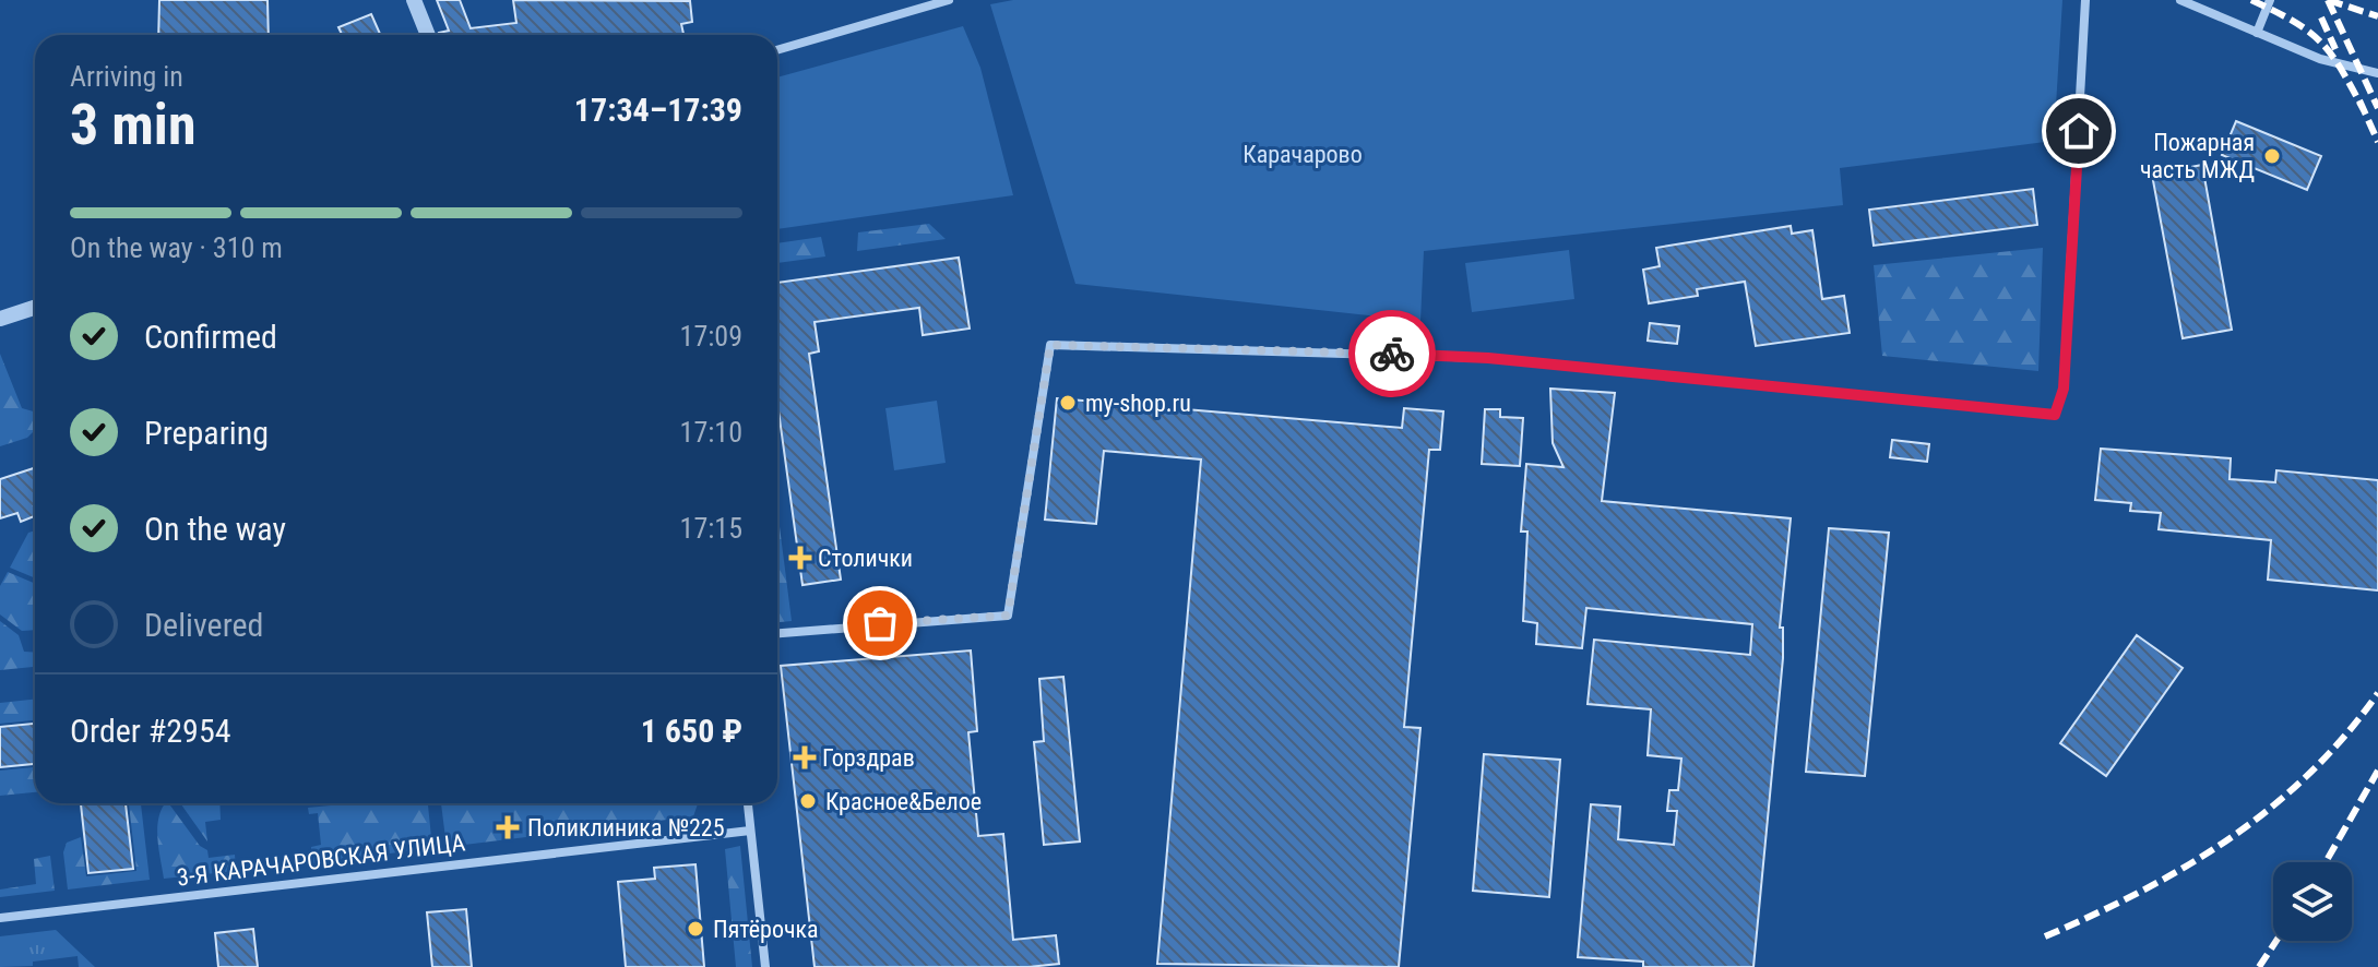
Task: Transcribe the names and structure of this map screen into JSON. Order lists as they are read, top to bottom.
{
  "streets": {
    "street": ["3-Я КАРАЧАРОВСКАЯ УЛИЦА"]
  },
  "parks": ["Карачарово"],
  "places": {
    "other": [
      "Пожарная часть МЖД",
      "my-shop.ru",
      "Красное&Белое",
      "Пятёрочка"
    ],
    "health": ["Столички", "Горздрав", "Поликлиника №225"]
  },
  "page": {
    "heading": ["3 min", "Arriving in", "17:34–17:39"],
    "panel": ["Order #2954", "1 650 ₽"],
    "bar": "On the way · 310 m",
    "list": [
      ["Confirmed", "17:09"],
      ["Preparing", "17:10"],
      ["On the way", "17:15"],
      "Delivered"
    ]
  }
}
